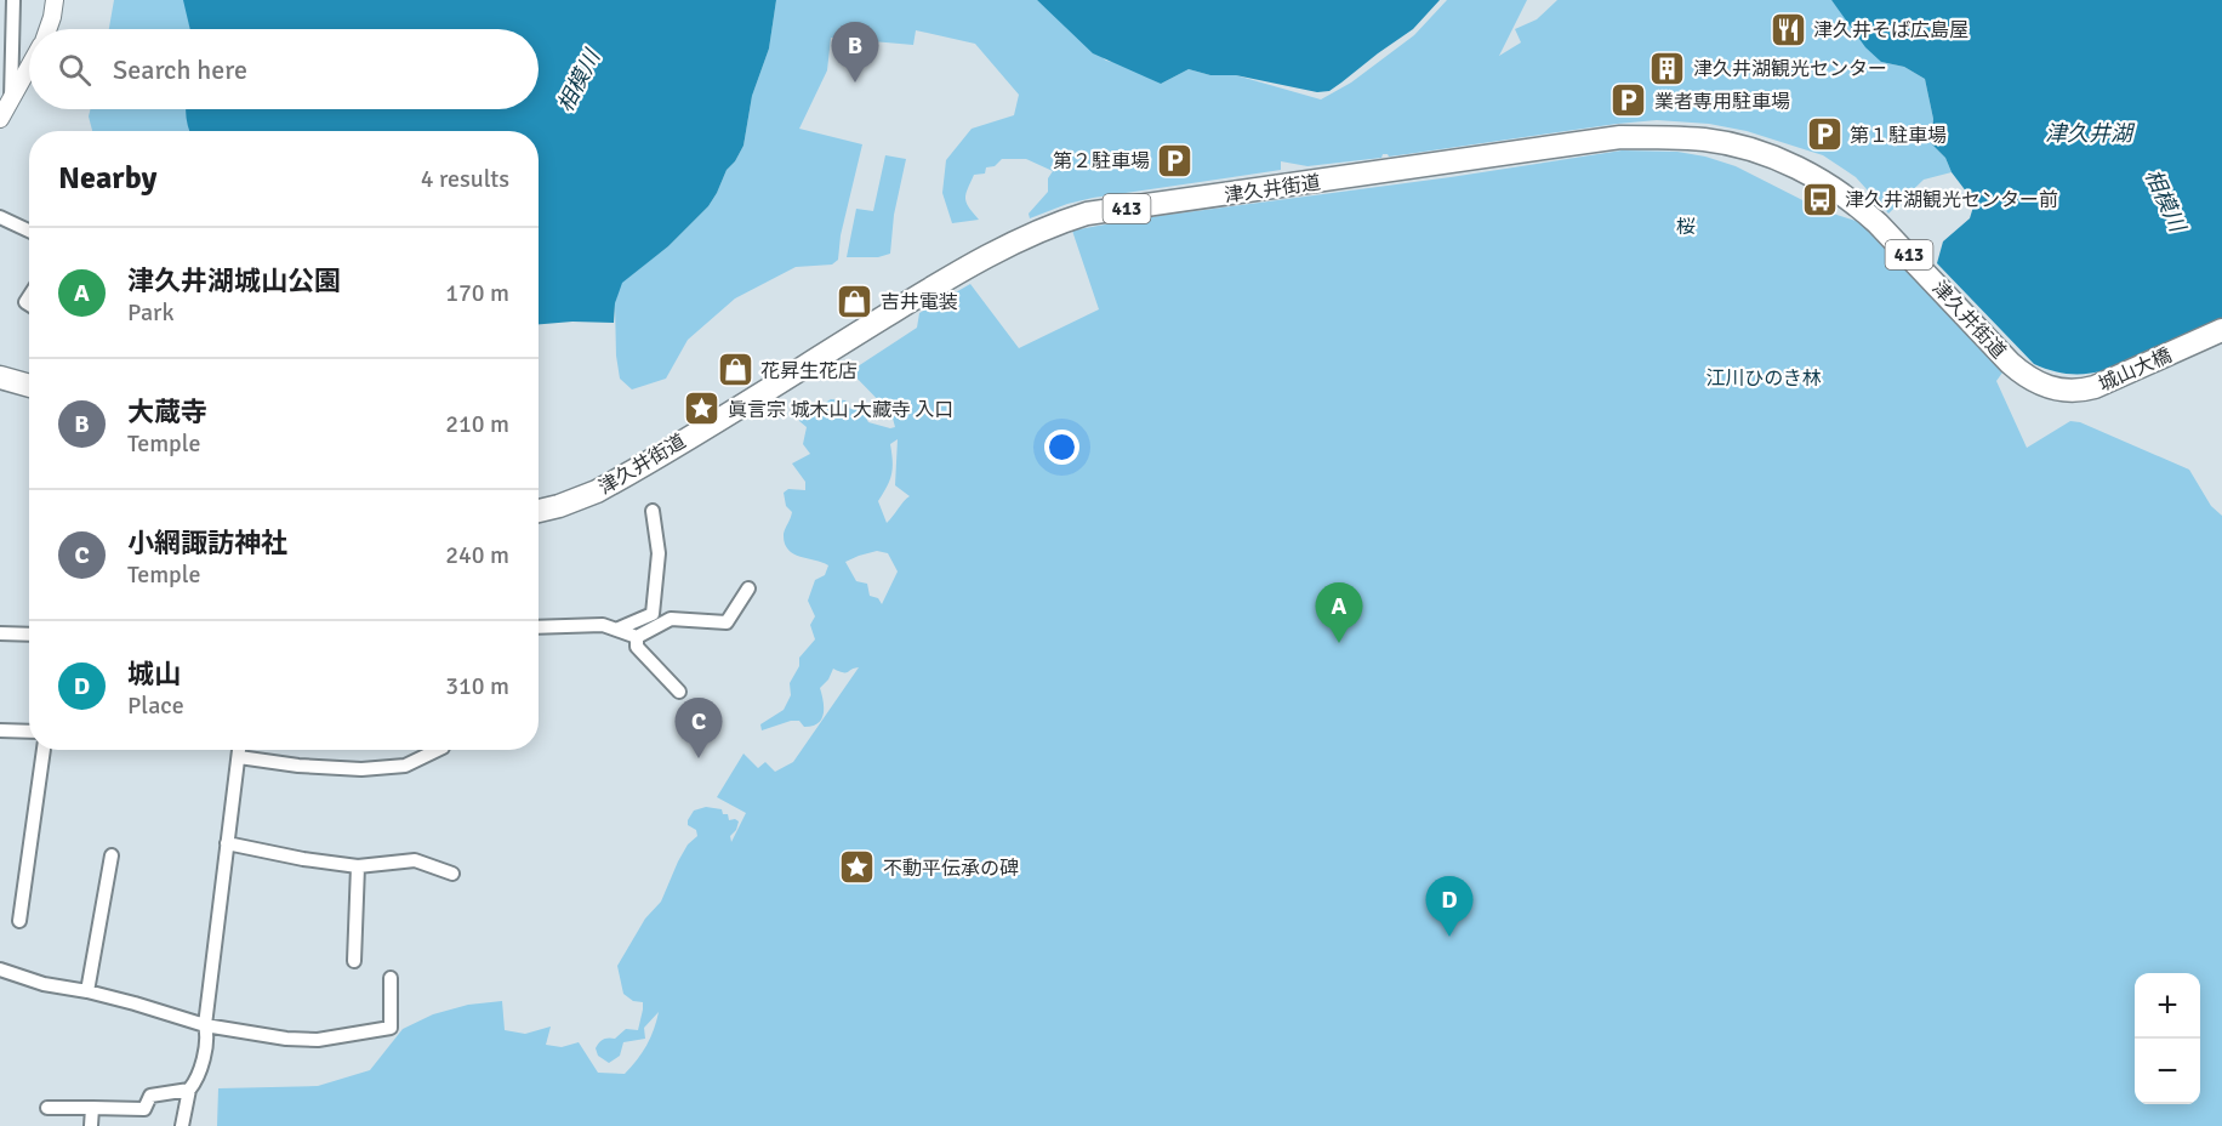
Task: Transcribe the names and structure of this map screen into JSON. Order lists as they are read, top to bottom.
{
  "streets": {
    "highway": ["津久井街道", "413", "城山大橋"]
  },
  "crossings": [
    ["津久井街道", "城山大橋"]
  ],
  "water": ["相模川", "津久井湖"],
  "parks": ["桜", "江川ひのき林"],
  "places": {
    "restaurant": ["津久井そば広島屋"],
    "building": ["津久井湖観光センター"],
    "parking": ["業者専用駐車場", "第１駐車場", "第２駐車場"],
    "bus stop": ["津久井湖観光センター前"],
    "shop": ["吉井電装", "花昇生花店"],
    "place": ["眞言宗 城木山 大藏寺 入口", "不動平伝承の碑"]
  },
  "page": {
    "pins": [
      "B",
      "A",
      "C",
      "D"
    ],
    "search": "Search here",
    "heading": ["Nearby", "4 results"],
    "list": [
      {
        "mark": "A",
        "name": "津久井湖城山公園",
        "note": "Park",
        "value": "170 m"
      },
      {
        "mark": "B",
        "name": "大蔵寺",
        "note": "Temple",
        "value": "210 m"
      },
      {
        "mark": "C",
        "name": "小網諏訪神社",
        "note": "Temple",
        "value": "240 m"
      },
      {
        "mark": "D",
        "name": "城山",
        "note": "Place",
        "value": "310 m"
      }
    ],
    "map_buttons": ["+", "−"]
  }
}
